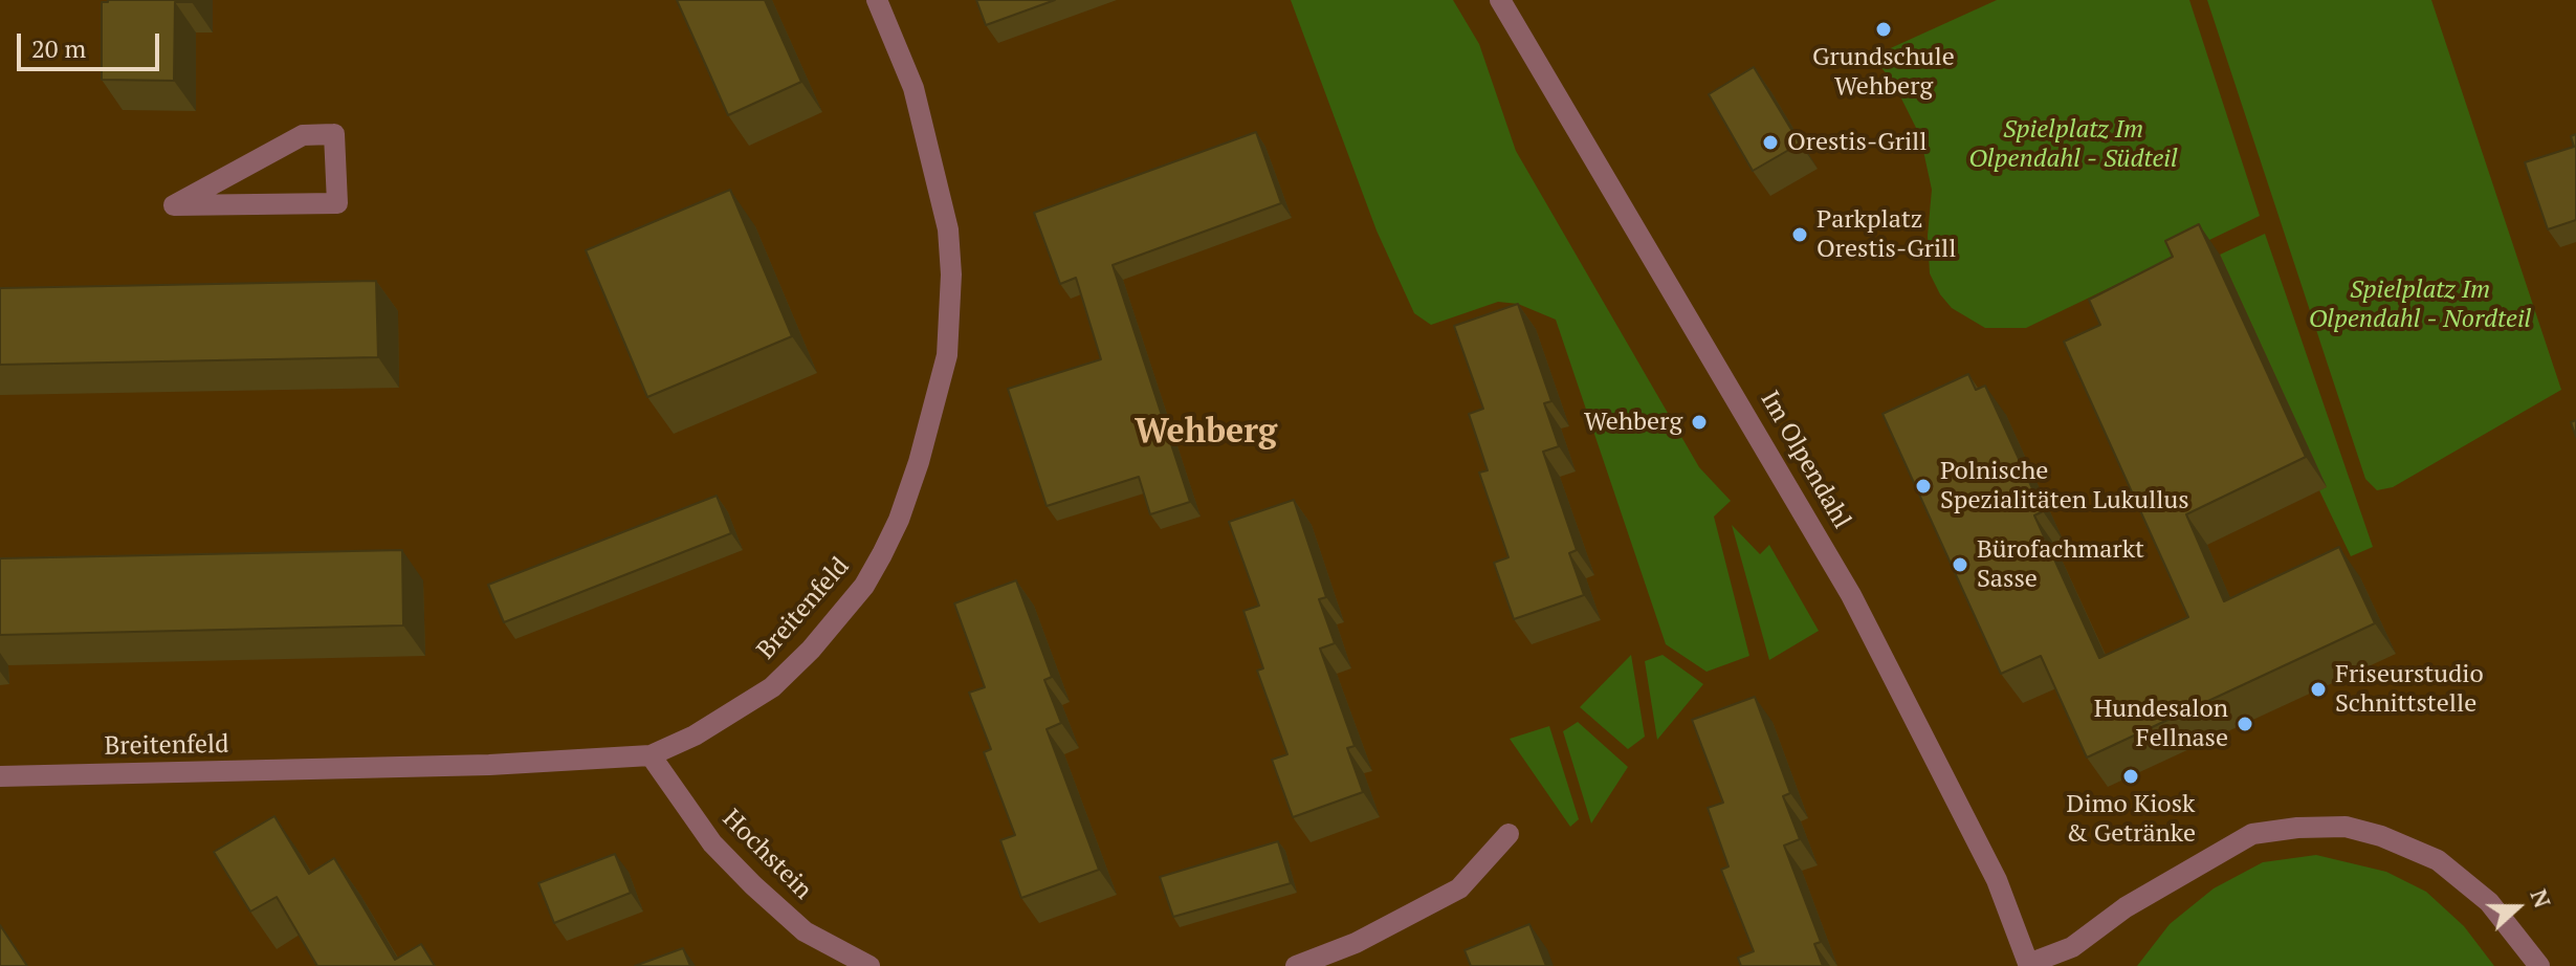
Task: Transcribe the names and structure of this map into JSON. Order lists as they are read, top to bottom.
{
  "streets": {
    "street": ["Im Olpendahl", "Breitenfeld", "Hochstein"]
  },
  "crossings": [
    ["Breitenfeld", "Hochstein"]
  ],
  "districts": ["Wehberg"],
  "parks": ["Spielplatz Im Olpendahl - Südteil", "Spielplatz Im Olpendahl - Nordteil"],
  "places": [
    "Grundschule Wehberg",
    "Orestis-Grill",
    "Parkplatz Orestis-Grill",
    "Wehberg",
    "Polnische Spezialitäten Lukullus",
    "Bürofachmarkt Sasse",
    "Friseurstudio Schnittstelle",
    "Hundesalon Fellnase",
    "Dimo Kiosk & Getränke"
  ],
  "scale_bar": "20 m",
  "north": "right"
}
